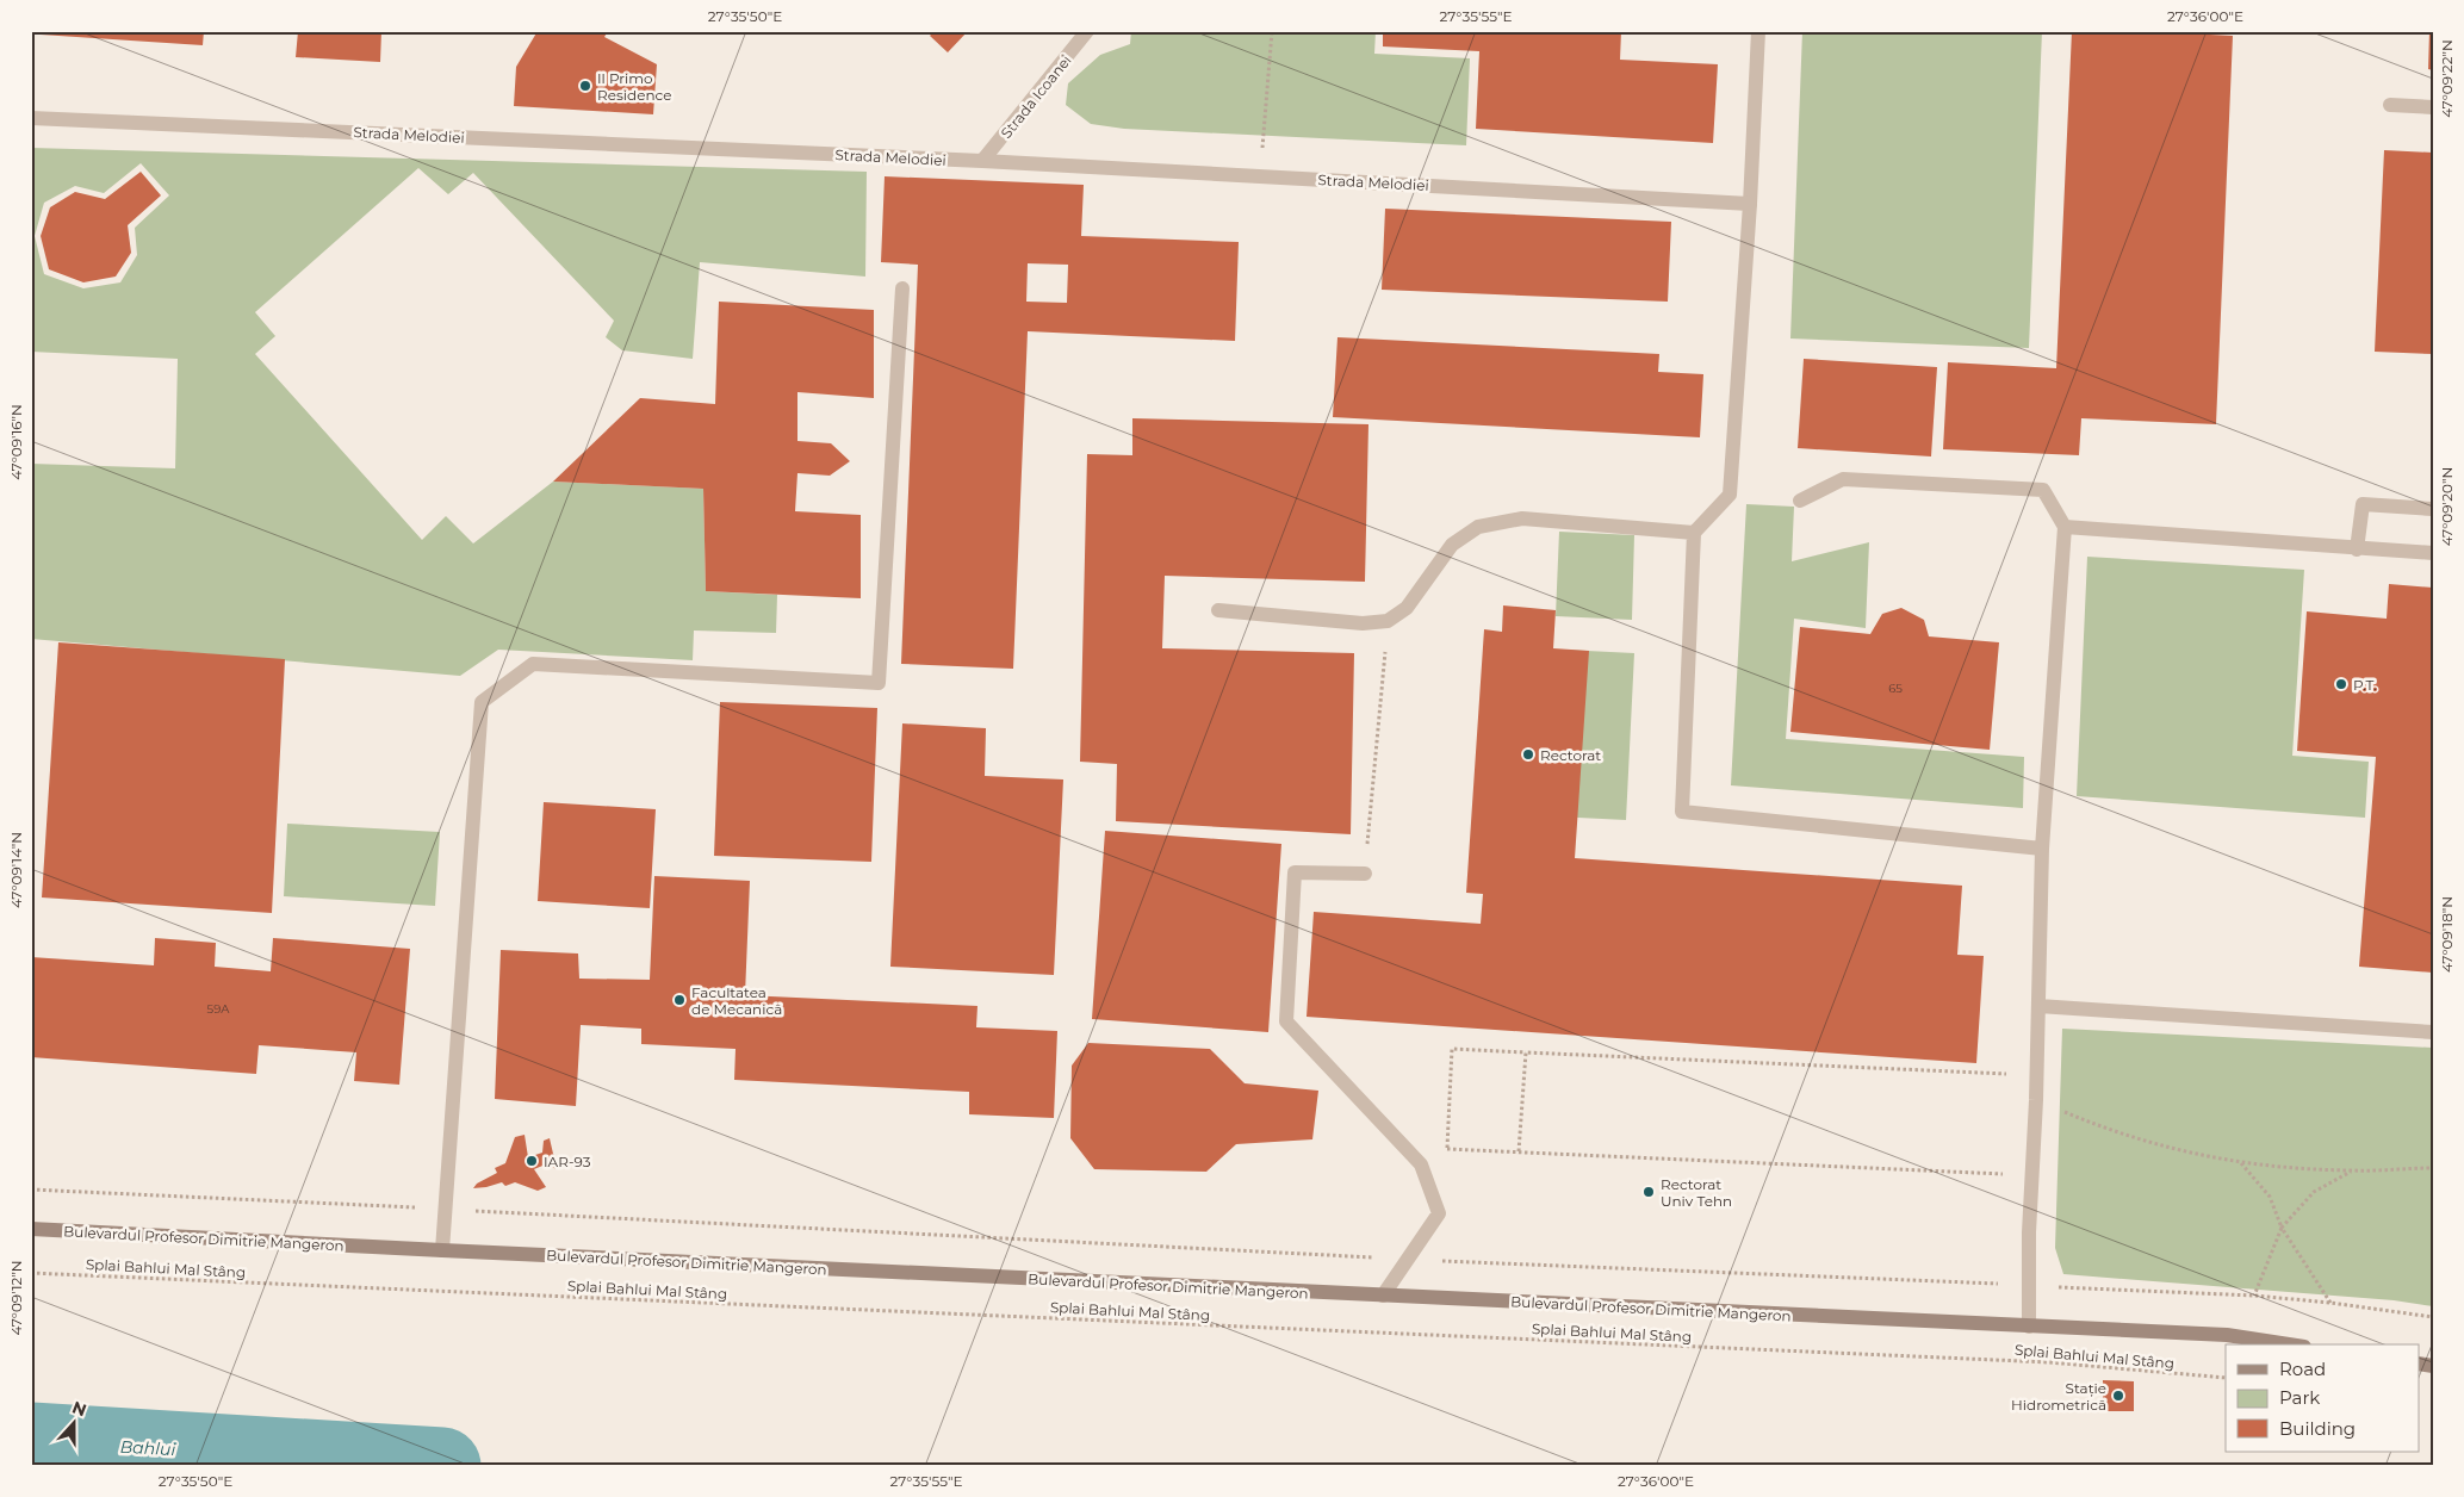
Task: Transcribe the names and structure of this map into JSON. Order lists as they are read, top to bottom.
{
  "streets": {
    "main road": ["Bulevardul Profesor Dimitrie Mangeron"],
    "street": ["Strada Icoanei", "Strada Melodiei"],
    "path": ["Splai Bahlui Mal Stâng"]
  },
  "crossings": [
    ["Strada Icoanei", "Strada Melodiei"]
  ],
  "water": ["Bahlui"],
  "places": [
    "Il Primo Residence",
    "P.T.",
    "Rectorat",
    "Facultatea de Mecanică",
    "IAR-93",
    "Rectorat Univ Tehn",
    "Stație Hidrometrică"
  ],
  "house_numbers": ["65", "59A"],
  "legend": ["Road", "Park", "Building"],
  "north": "top",
  "coordinates": [
    "27°35'50\"E",
    "27°35'55\"E",
    "27°36'00\"E",
    "47°09'22\"N",
    "47°09'16\"N",
    "47°09'20\"N",
    "47°09'14\"N",
    "47°09'18\"N",
    "47°09'12\"N"
  ]
}
